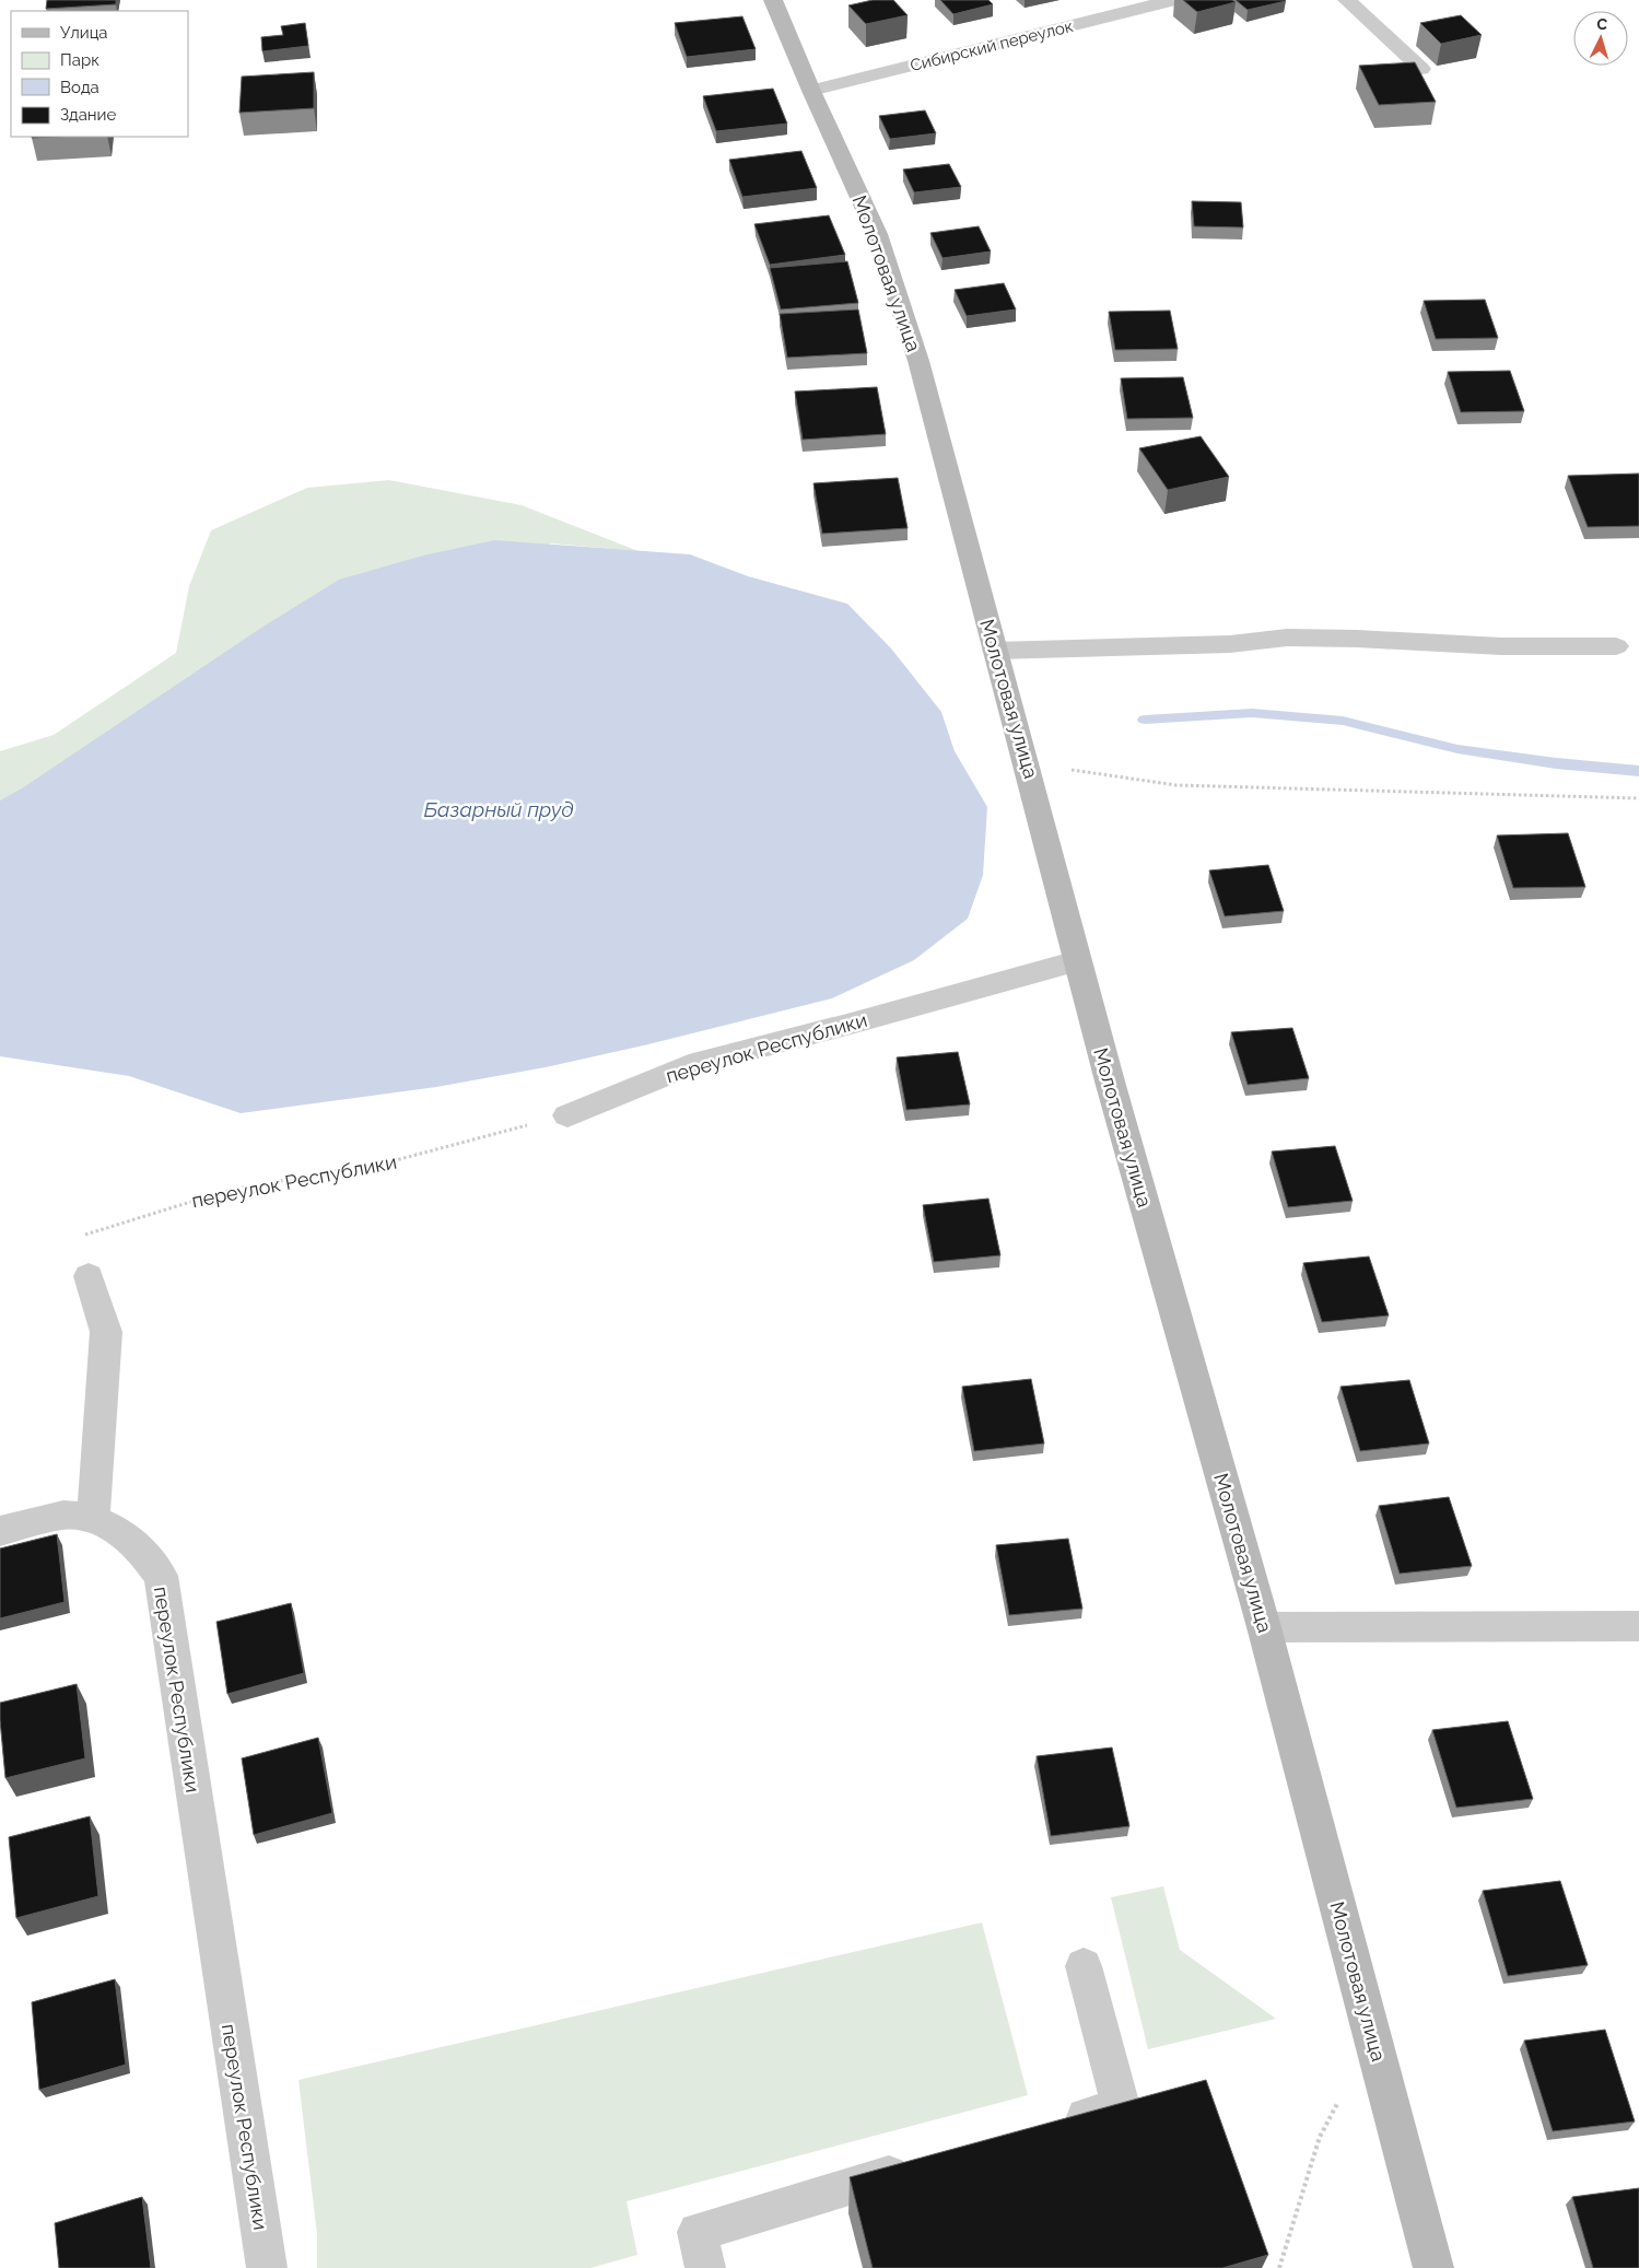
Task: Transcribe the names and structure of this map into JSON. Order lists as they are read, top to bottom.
{
  "streets": {
    "street": ["Сибирский переулок", "Молотовая улица", "переулок Республики"]
  },
  "crossings": [
    ["Сибирский переулок", "Молотовая улица"],
    ["Молотовая улица", "переулок Республики"]
  ],
  "water": ["Базарный пруд"],
  "legend": [
    "Улица",
    "Парк",
    "Вода",
    "Здание"
  ],
  "north": "top"
}
